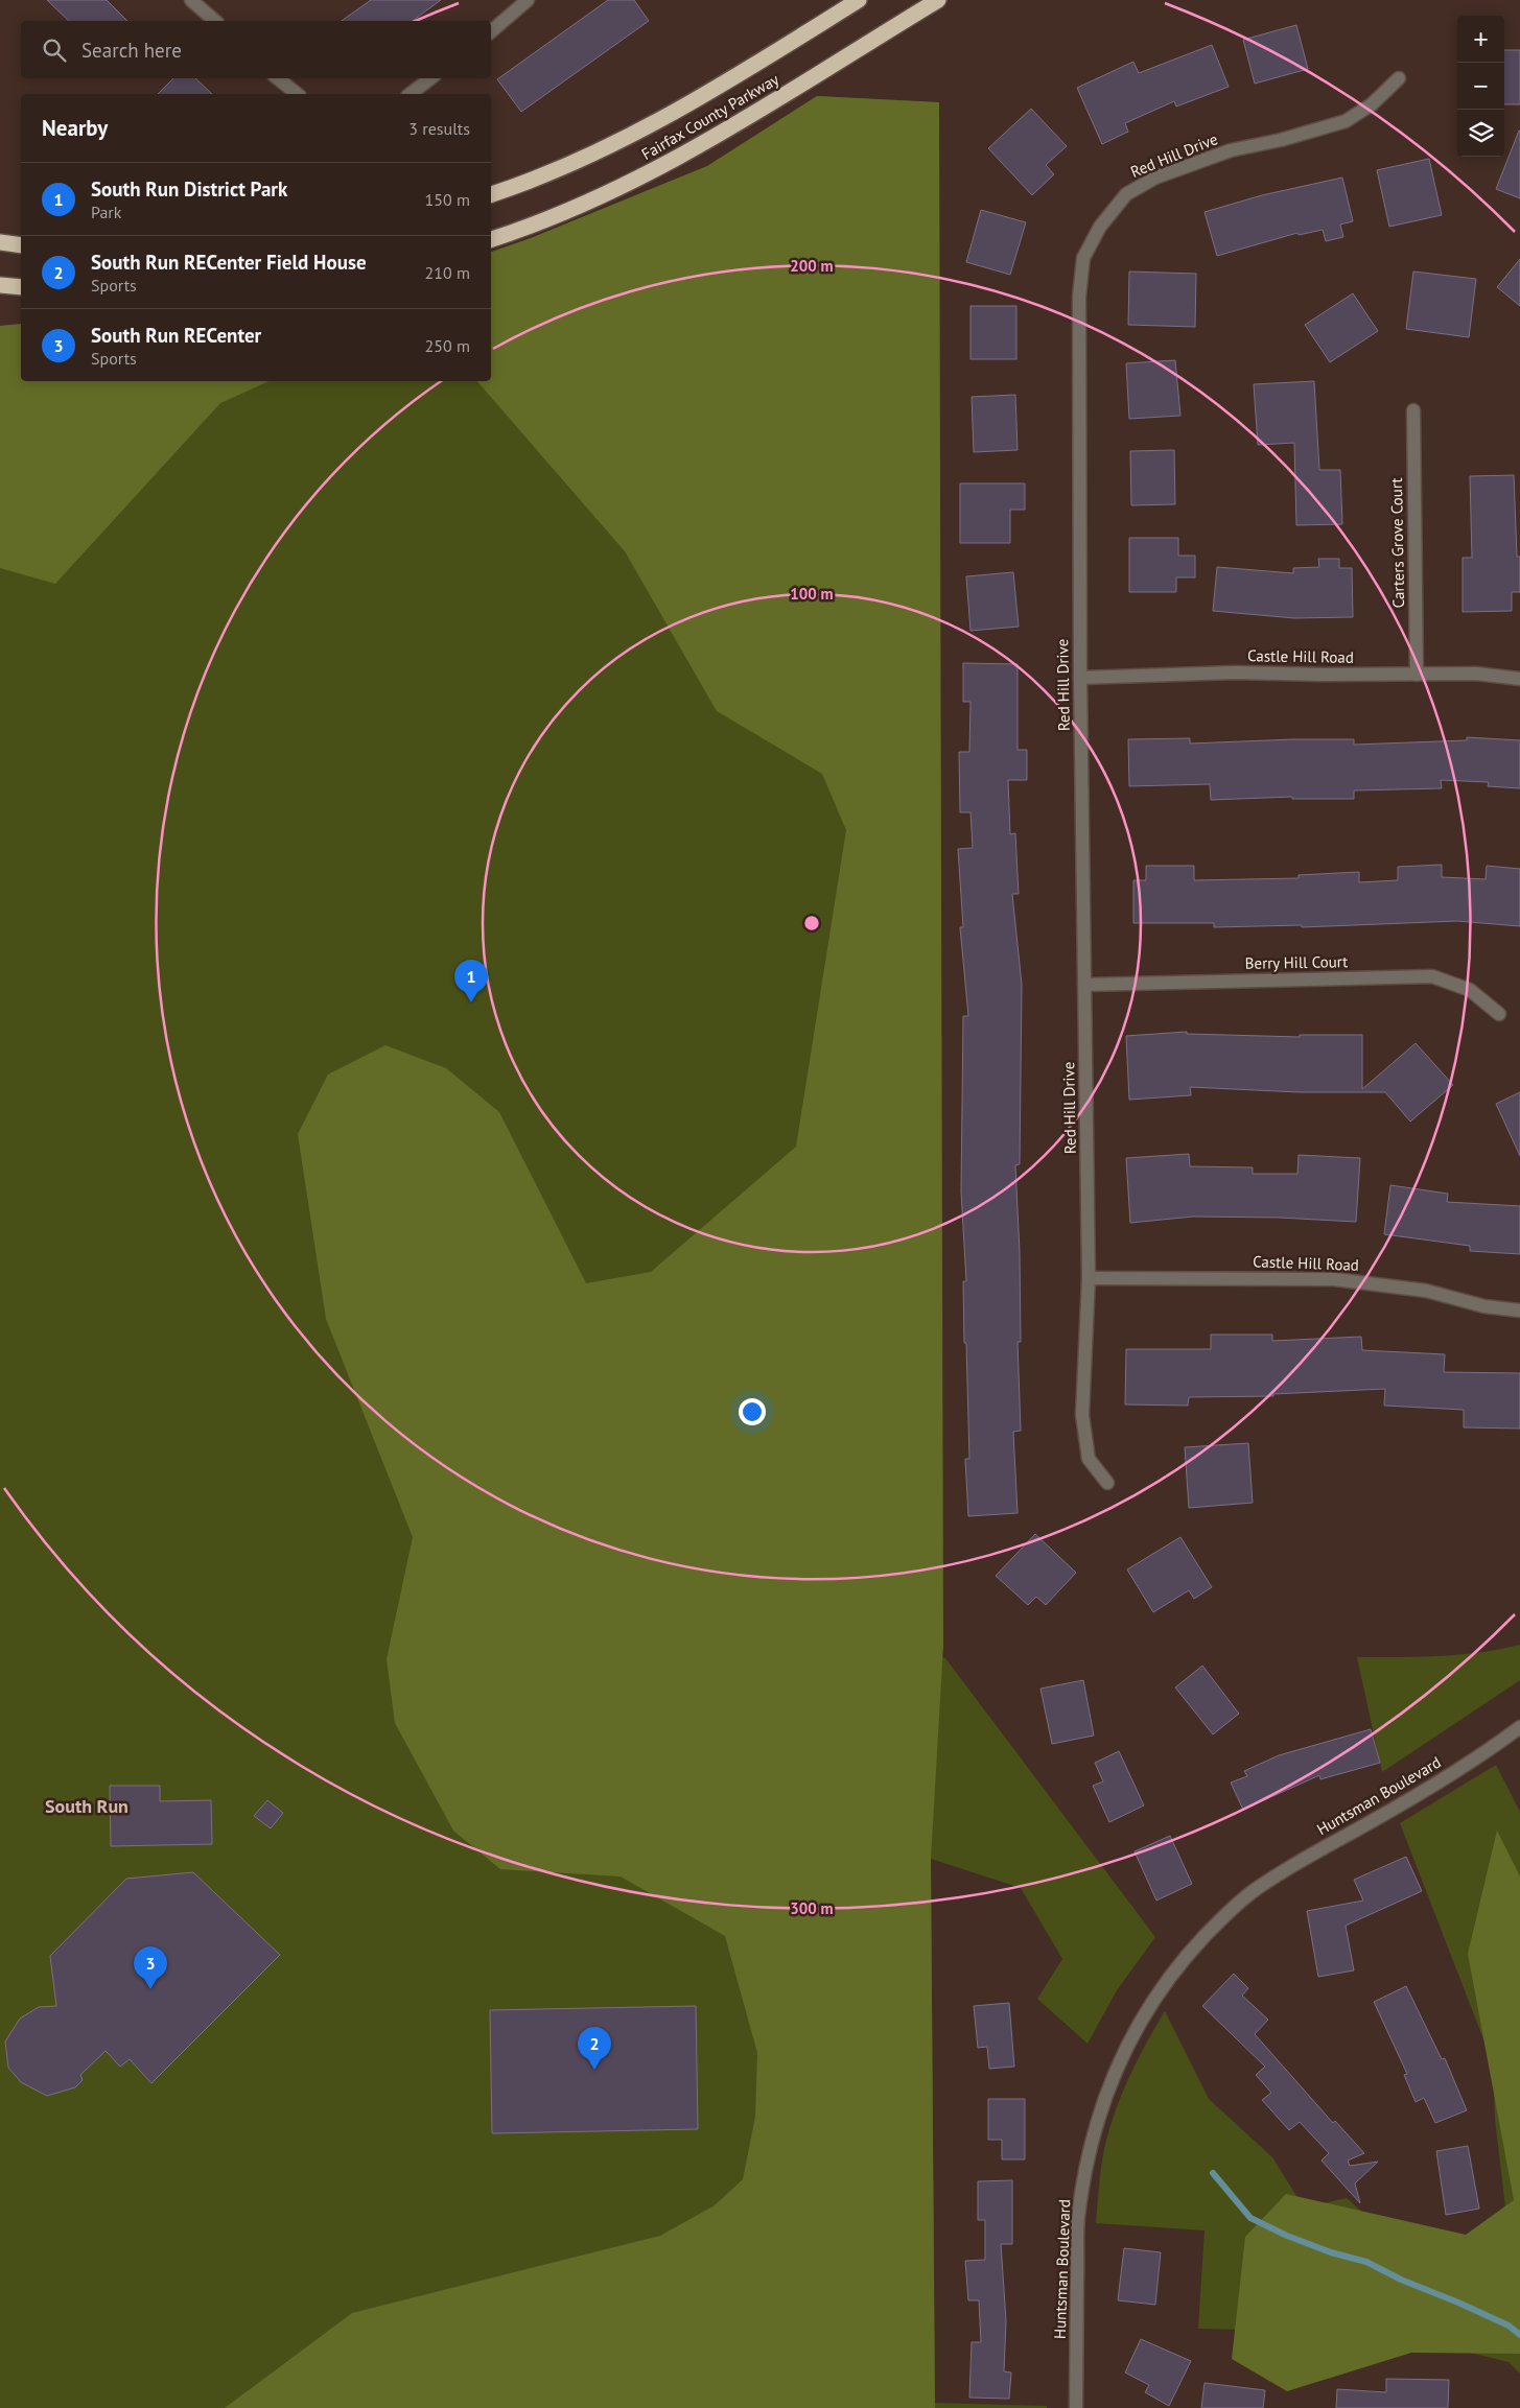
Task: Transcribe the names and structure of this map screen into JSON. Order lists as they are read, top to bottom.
{
  "streets": {
    "highway": ["Fairfax County Parkway"],
    "street": [
      "Red Hill Drive",
      "Carters Grove Court",
      "Castle Hill Road",
      "Berry Hill Court",
      "Huntsman Boulevard"
    ]
  },
  "crossings": [
    ["Red Hill Drive", "Castle Hill Road"],
    ["Red Hill Drive", "Berry Hill Court"],
    ["Carters Grove Court", "Castle Hill Road"]
  ],
  "districts": ["South Run"],
  "page": {
    "map_buttons": ["+", "−"],
    "search": "Search here",
    "heading": ["Nearby", "3 results"],
    "list": [
      {
        "mark": "1",
        "name": "South Run District Park",
        "note": "Park",
        "value": "150 m"
      },
      {
        "mark": "2",
        "name": "South Run RECenter Field House",
        "note": "Sports",
        "value": "210 m"
      },
      {
        "mark": "3",
        "name": "South Run RECenter",
        "note": "Sports",
        "value": "250 m"
      }
    ],
    "pins": ["1", "3", "2"]
  },
  "rings": ["200 m", "100 m", "300 m"]
}
